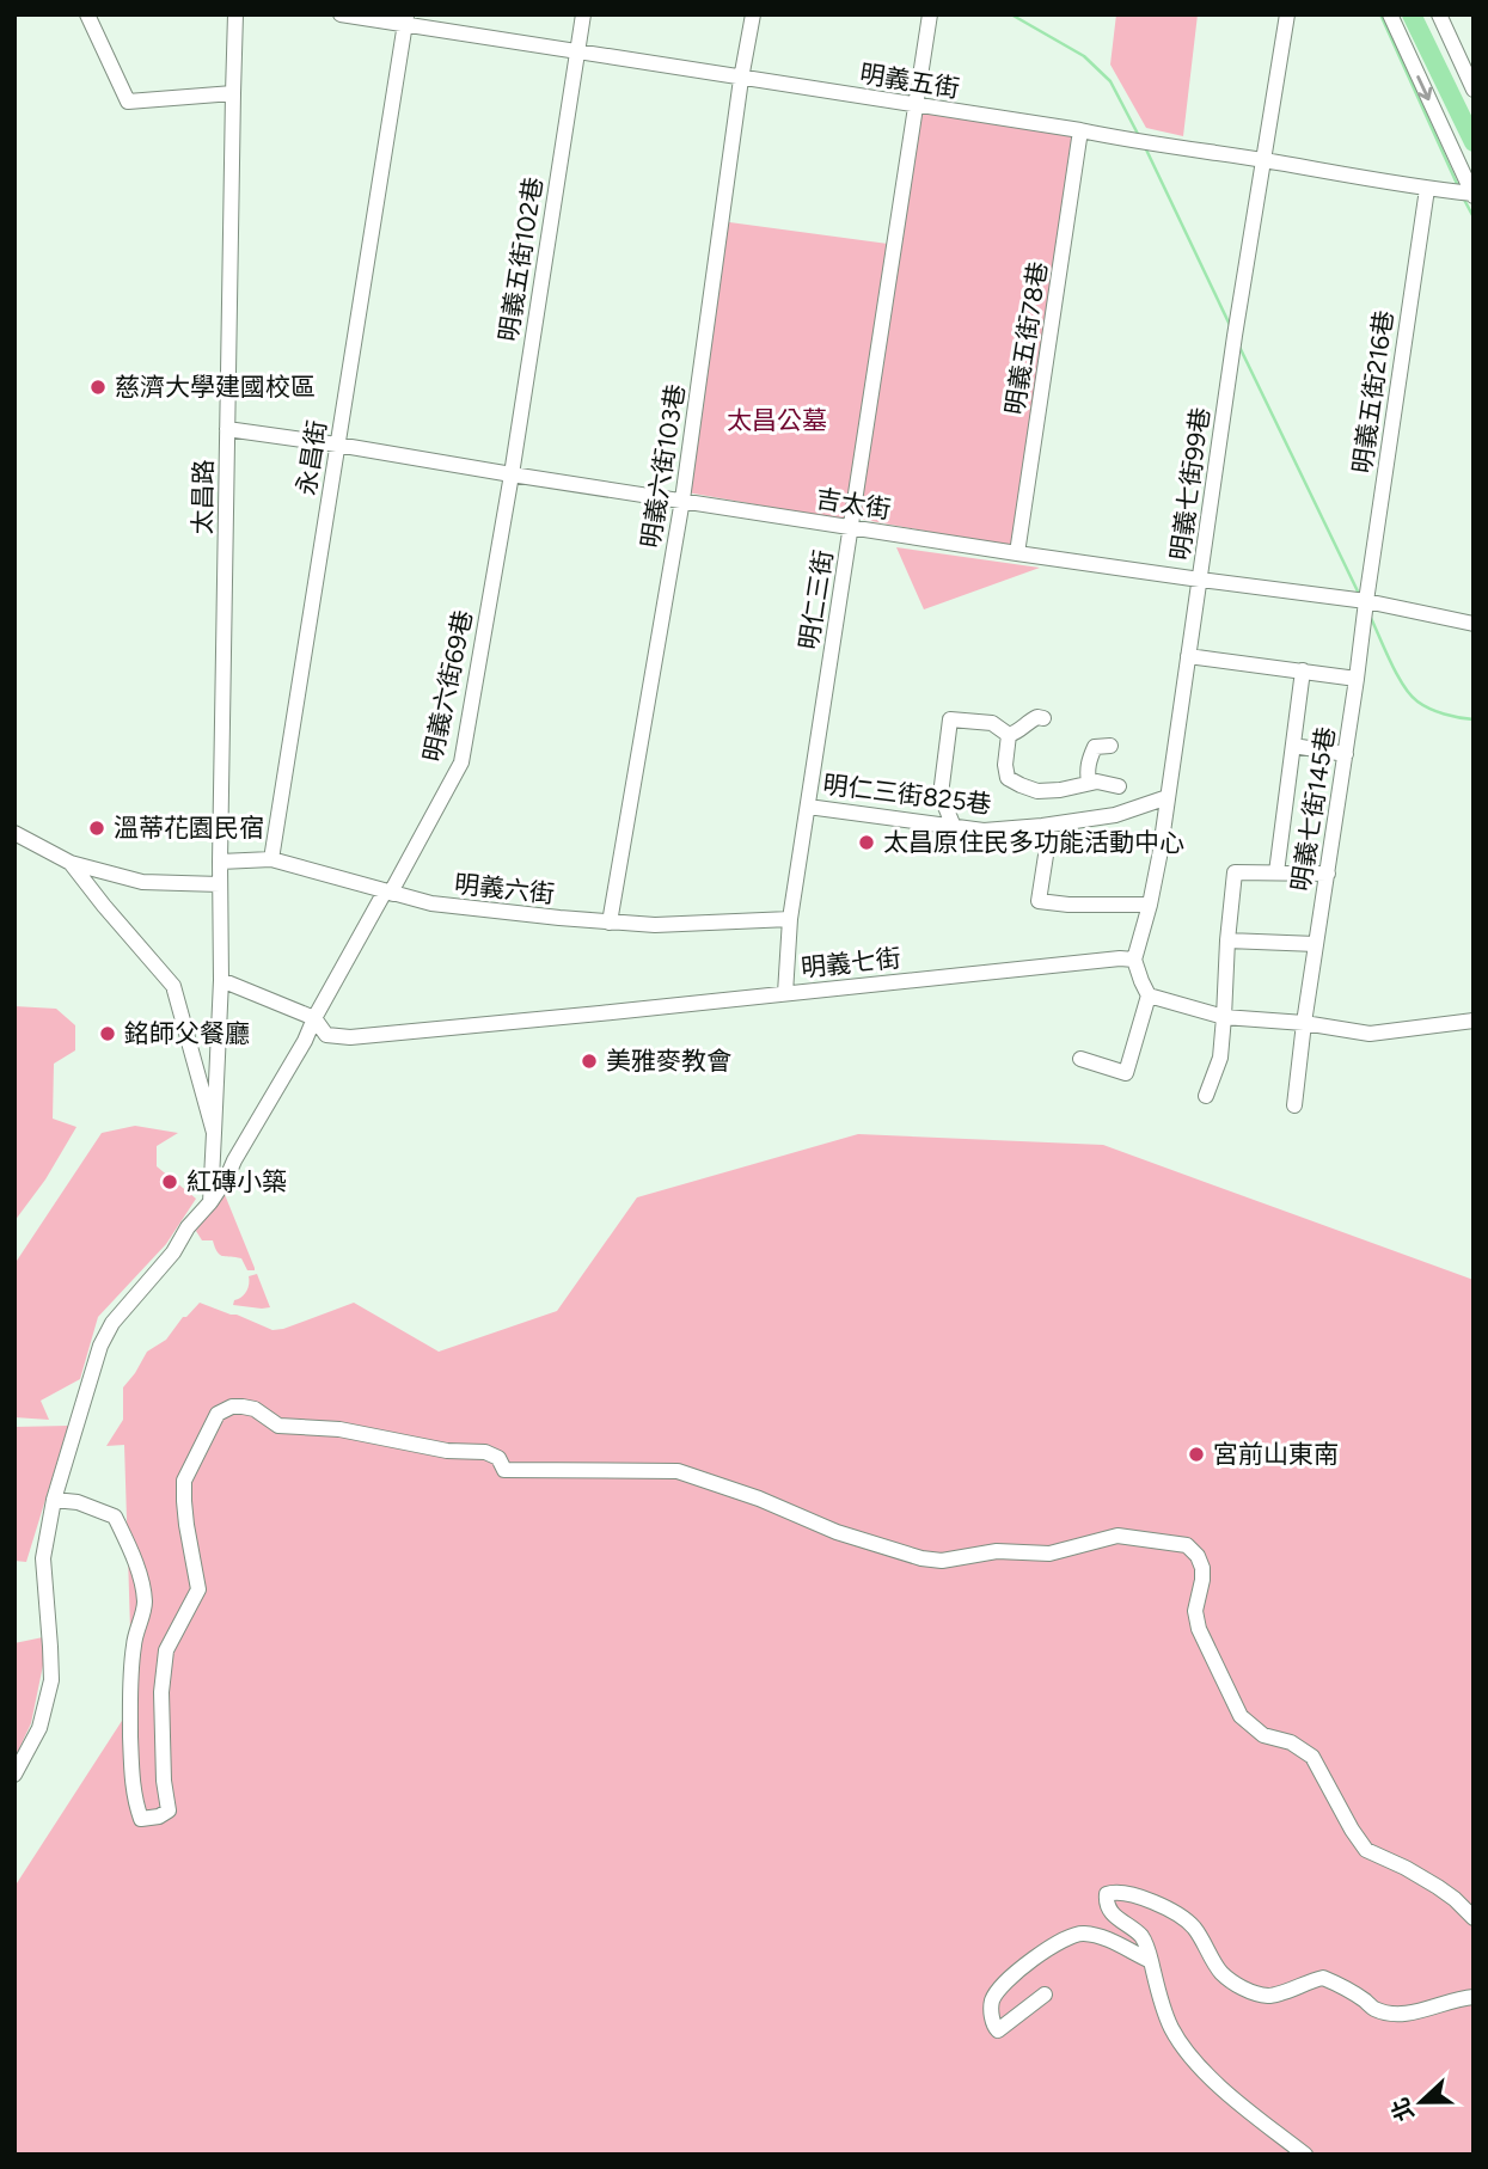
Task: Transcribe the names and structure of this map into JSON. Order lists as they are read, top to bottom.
{
  "streets": {
    "street": [
      "明義五街",
      "明義五街102巷",
      "明義五街78巷",
      "明義五街216巷",
      "永昌街",
      "明義六街103巷",
      "明義七街99巷",
      "太昌路",
      "吉太街",
      "明仁三街",
      "明義六街69巷",
      "明仁三街825巷",
      "明義七街145巷",
      "明義六街",
      "明義七街"
    ]
  },
  "crossings": [
    ["明義五街", "明義五街102巷"],
    ["明義五街", "明義五街78巷"],
    ["明義五街", "明義五街216巷"],
    ["明義五街", "永昌街"],
    ["明義五街", "明義六街103巷"],
    ["明義五街", "明義七街99巷"],
    ["明義五街", "明仁三街"],
    ["明義五街102巷", "吉太街"],
    ["明義五街102巷", "明義六街69巷"],
    ["明義五街78巷", "吉太街"],
    ["明義五街216巷", "吉太街"],
    ["明義五街216巷", "明義七街145巷"],
    ["永昌街", "吉太街"],
    ["永昌街", "明義六街"],
    ["明義六街103巷", "吉太街"],
    ["明義六街103巷", "明義六街"],
    ["明義七街99巷", "吉太街"],
    ["明義七街99巷", "明仁三街825巷"],
    ["明義七街99巷", "明義七街"],
    ["太昌路", "吉太街"],
    ["太昌路", "明義六街69巷"],
    ["太昌路", "明義六街"],
    ["太昌路", "明義七街"],
    ["吉太街", "明仁三街"],
    ["吉太街", "明義六街69巷"],
    ["吉太街", "明義七街145巷"],
    ["明仁三街", "明仁三街825巷"],
    ["明仁三街", "明義六街"],
    ["明仁三街", "明義七街"],
    ["明義六街69巷", "明義六街"],
    ["明義六街69巷", "明義七街"]
  ],
  "parks": ["太昌公墓"],
  "places": [
    "慈濟大學建國校區",
    "溫蒂花園民宿",
    "太昌原住民多功能活動中心",
    "銘師父餐廳",
    "美雅麥教會",
    "紅磚小築",
    "宮前山東南"
  ],
  "north": "left"
}
